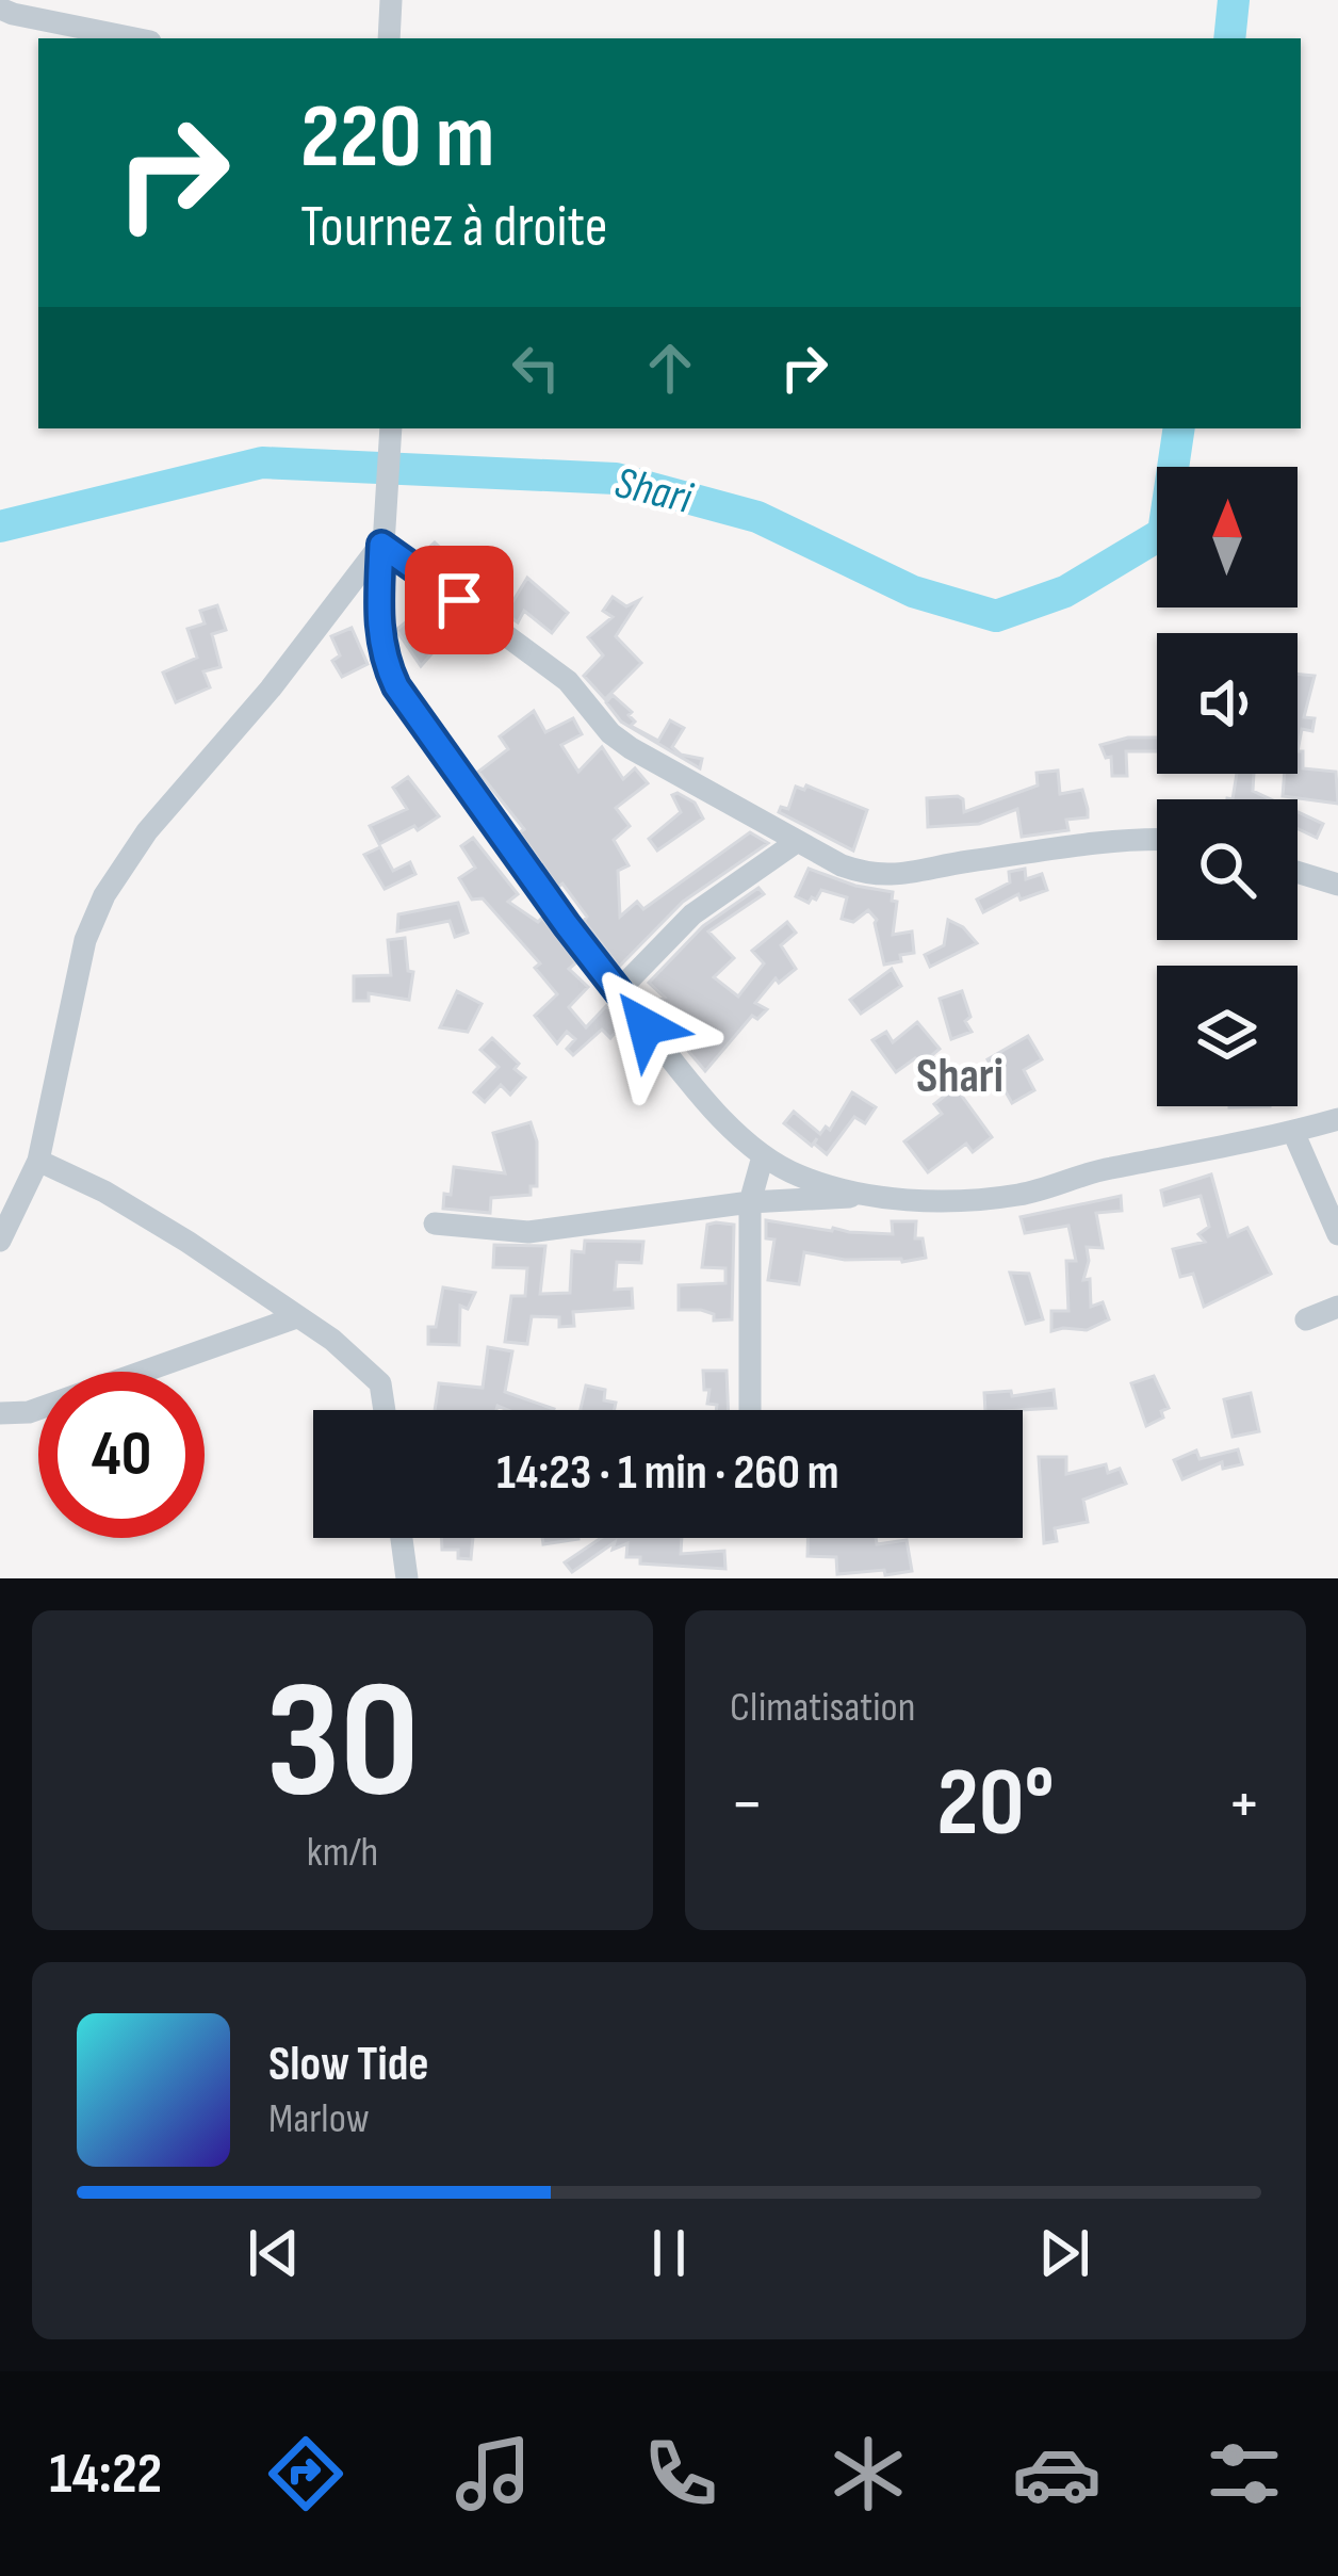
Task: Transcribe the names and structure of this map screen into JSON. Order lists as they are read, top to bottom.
{
  "districts": ["Shari"],
  "water": ["Shari"],
  "north": "top",
  "page": {
    "turn": ["220 m", "Tournez à droite"],
    "limit": "40",
    "trip": "14:23 · 1 min · 260 m",
    "tile": [
      ["30", "km/h"],
      "Climatisation"
    ],
    "heat": ["−", "20°", "+"],
    "song": ["Slow Tide", "Marlow"],
    "tabs": "14:22"
  }
}
